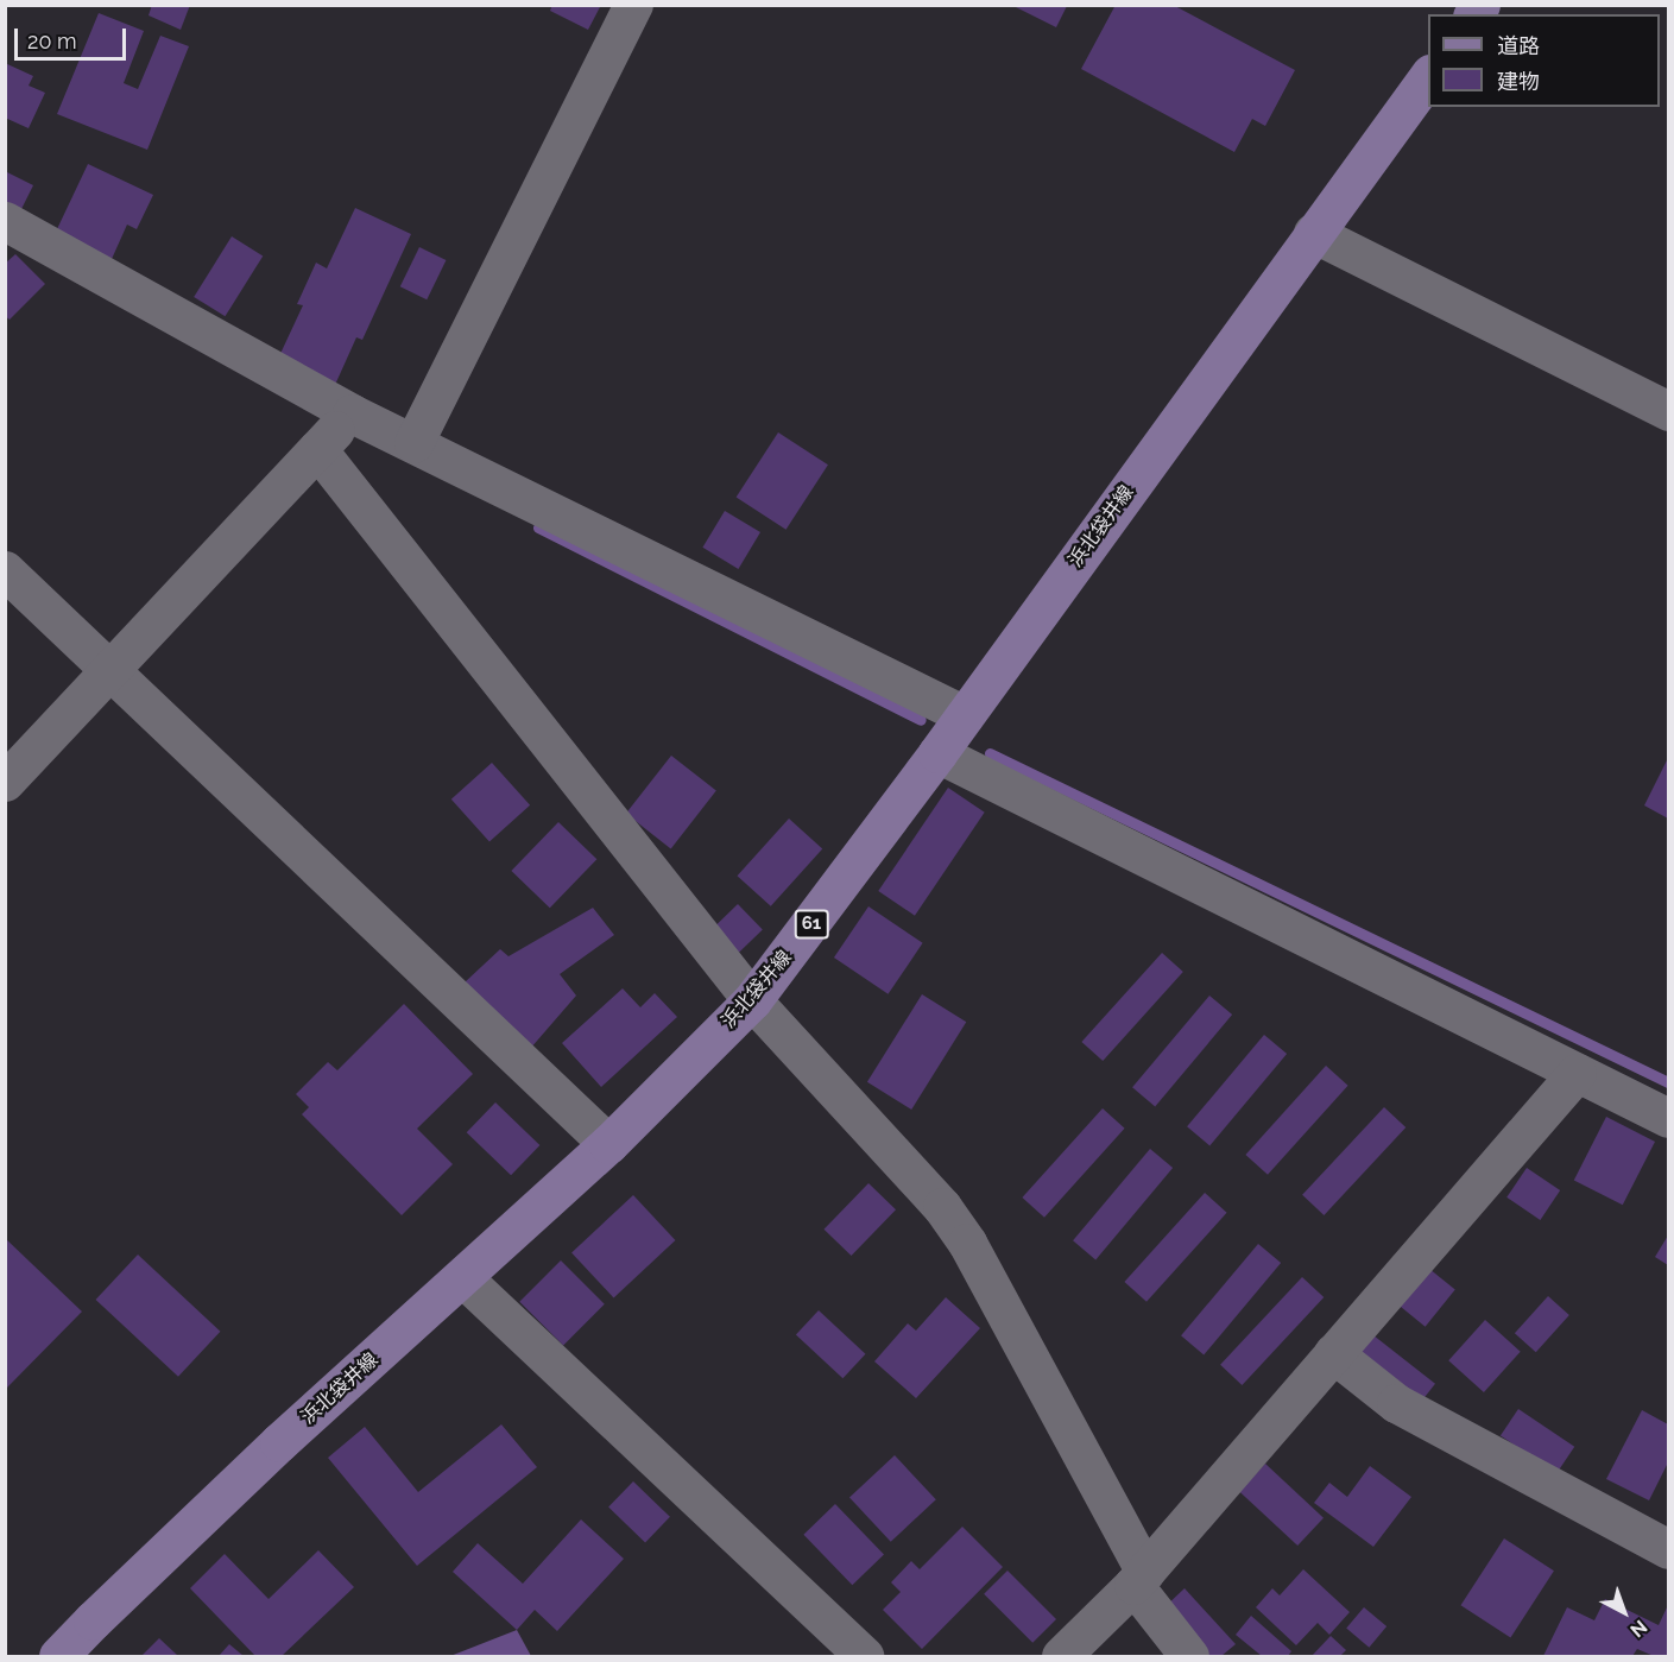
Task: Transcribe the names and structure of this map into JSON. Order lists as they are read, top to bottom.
{
  "streets": {
    "main road": ["浜北袋井線", "61"]
  },
  "legend": ["道路", "建物"],
  "scale_bar": "20 m",
  "north": "bottom right"
}
